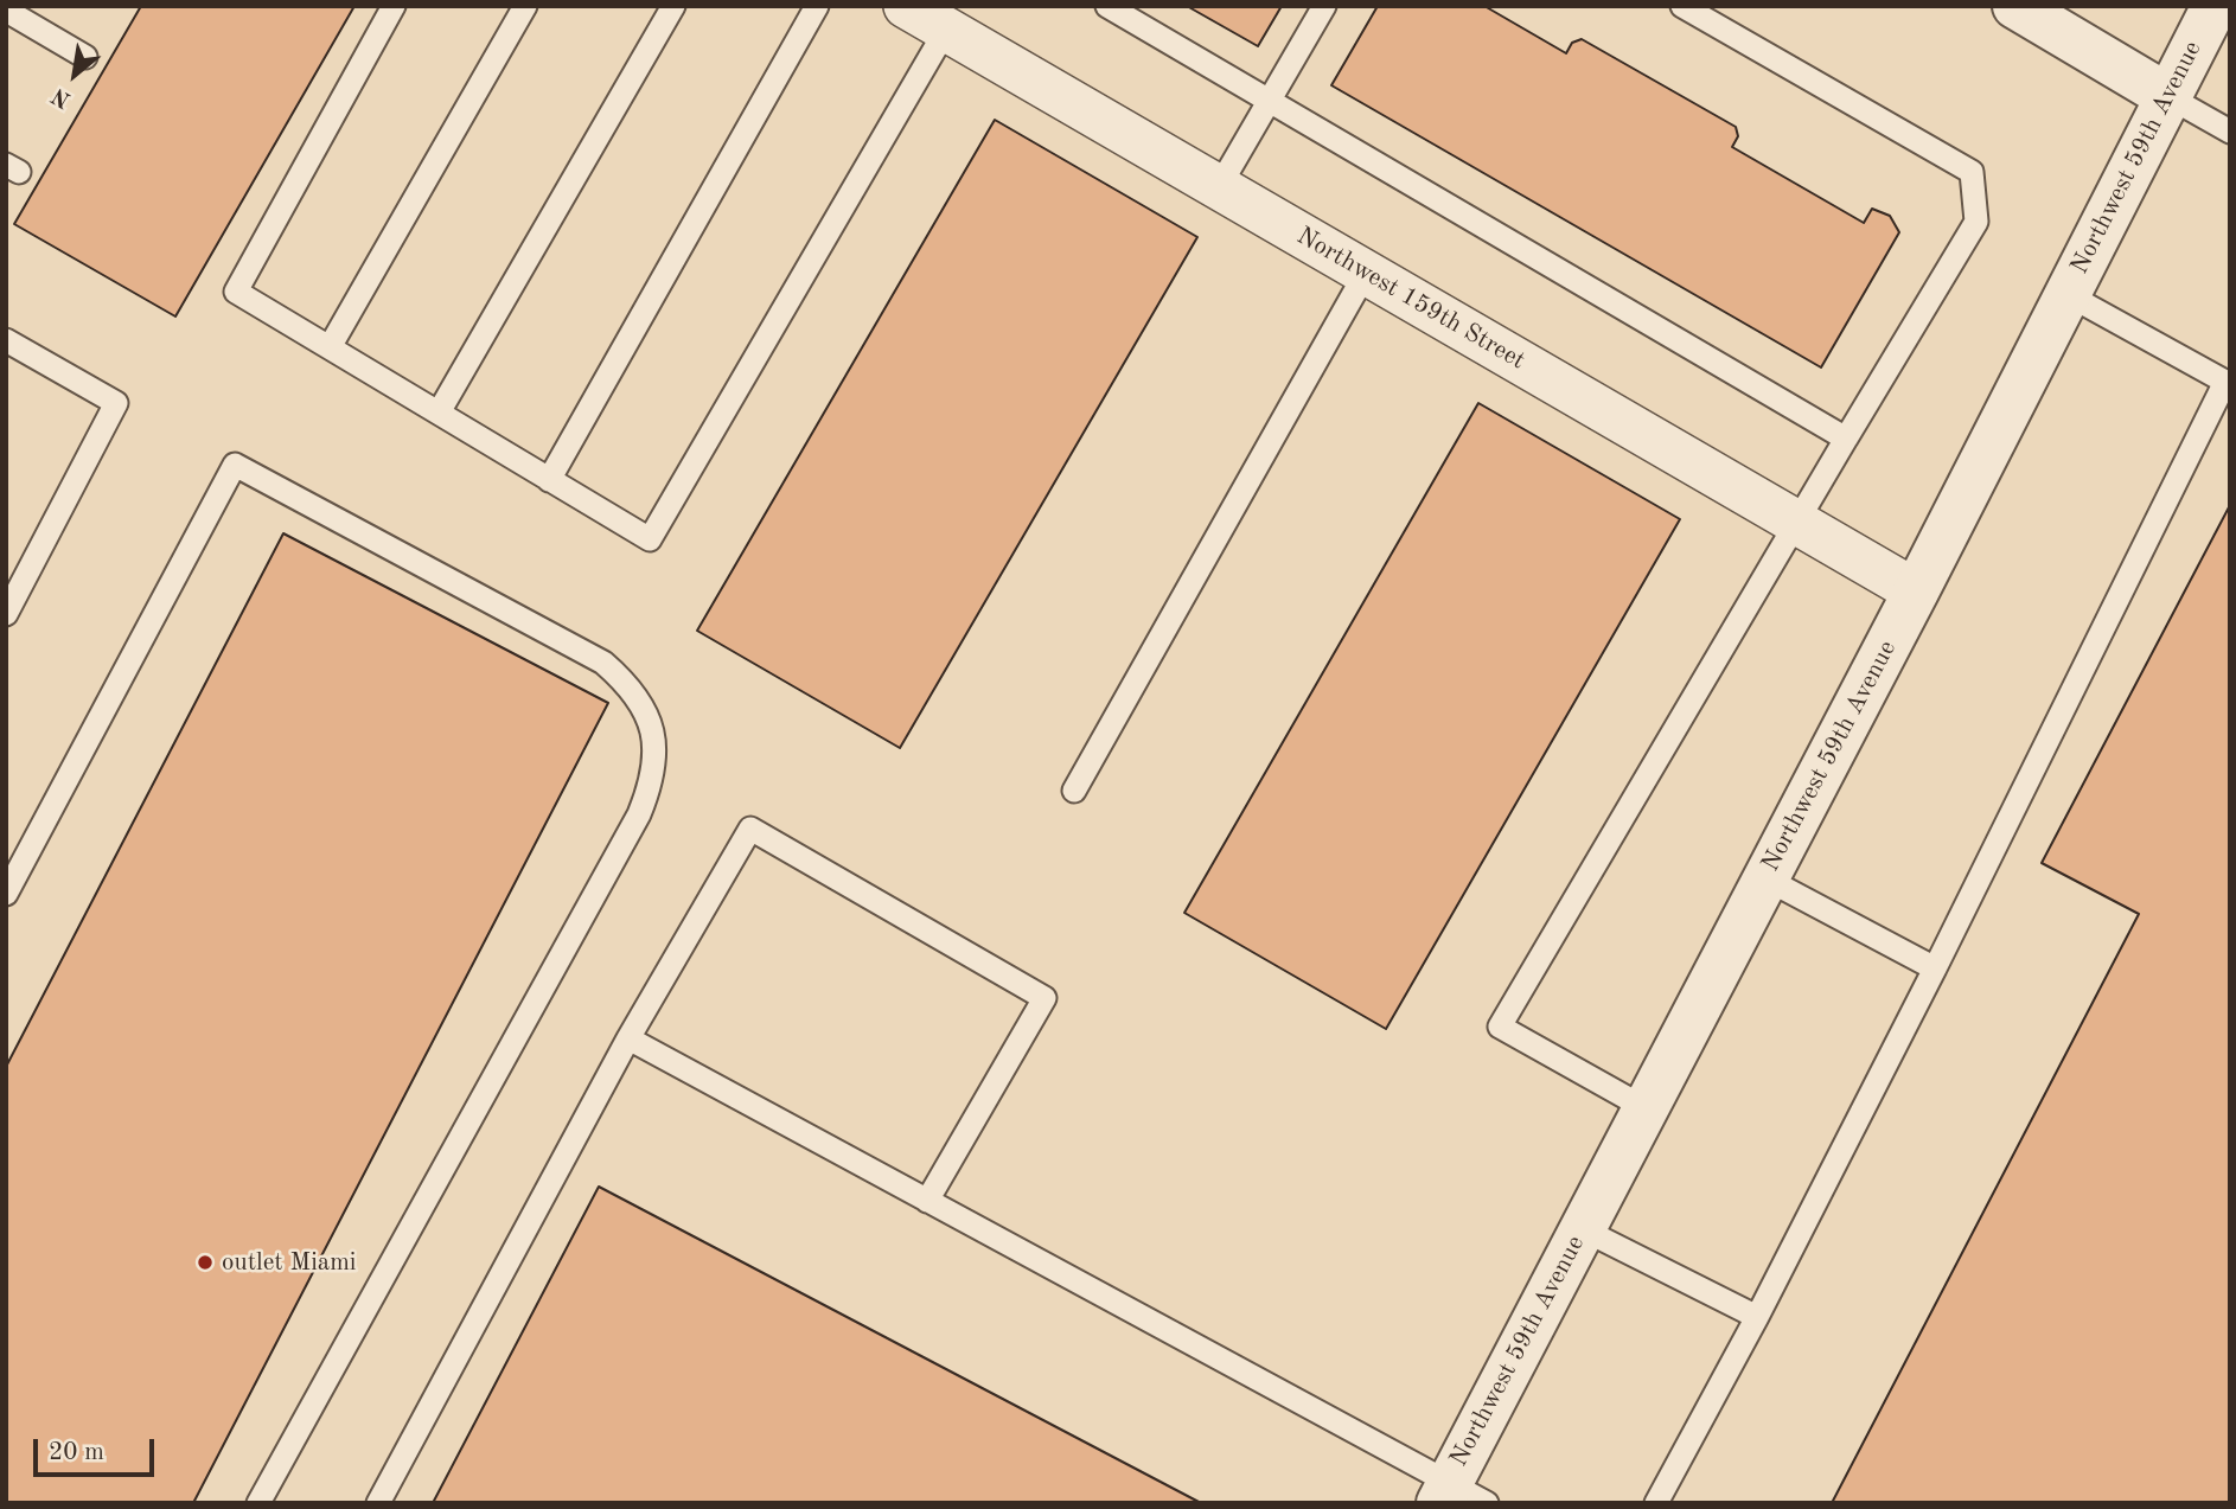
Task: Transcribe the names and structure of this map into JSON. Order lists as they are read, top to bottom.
{
  "streets": {
    "street": ["Northwest 59th Avenue", "Northwest 159th Street"]
  },
  "crossings": [
    ["Northwest 59th Avenue", "Northwest 159th Street"]
  ],
  "places": ["outlet Miami"],
  "scale_bar": "20 m",
  "north": "bottom left"
}
